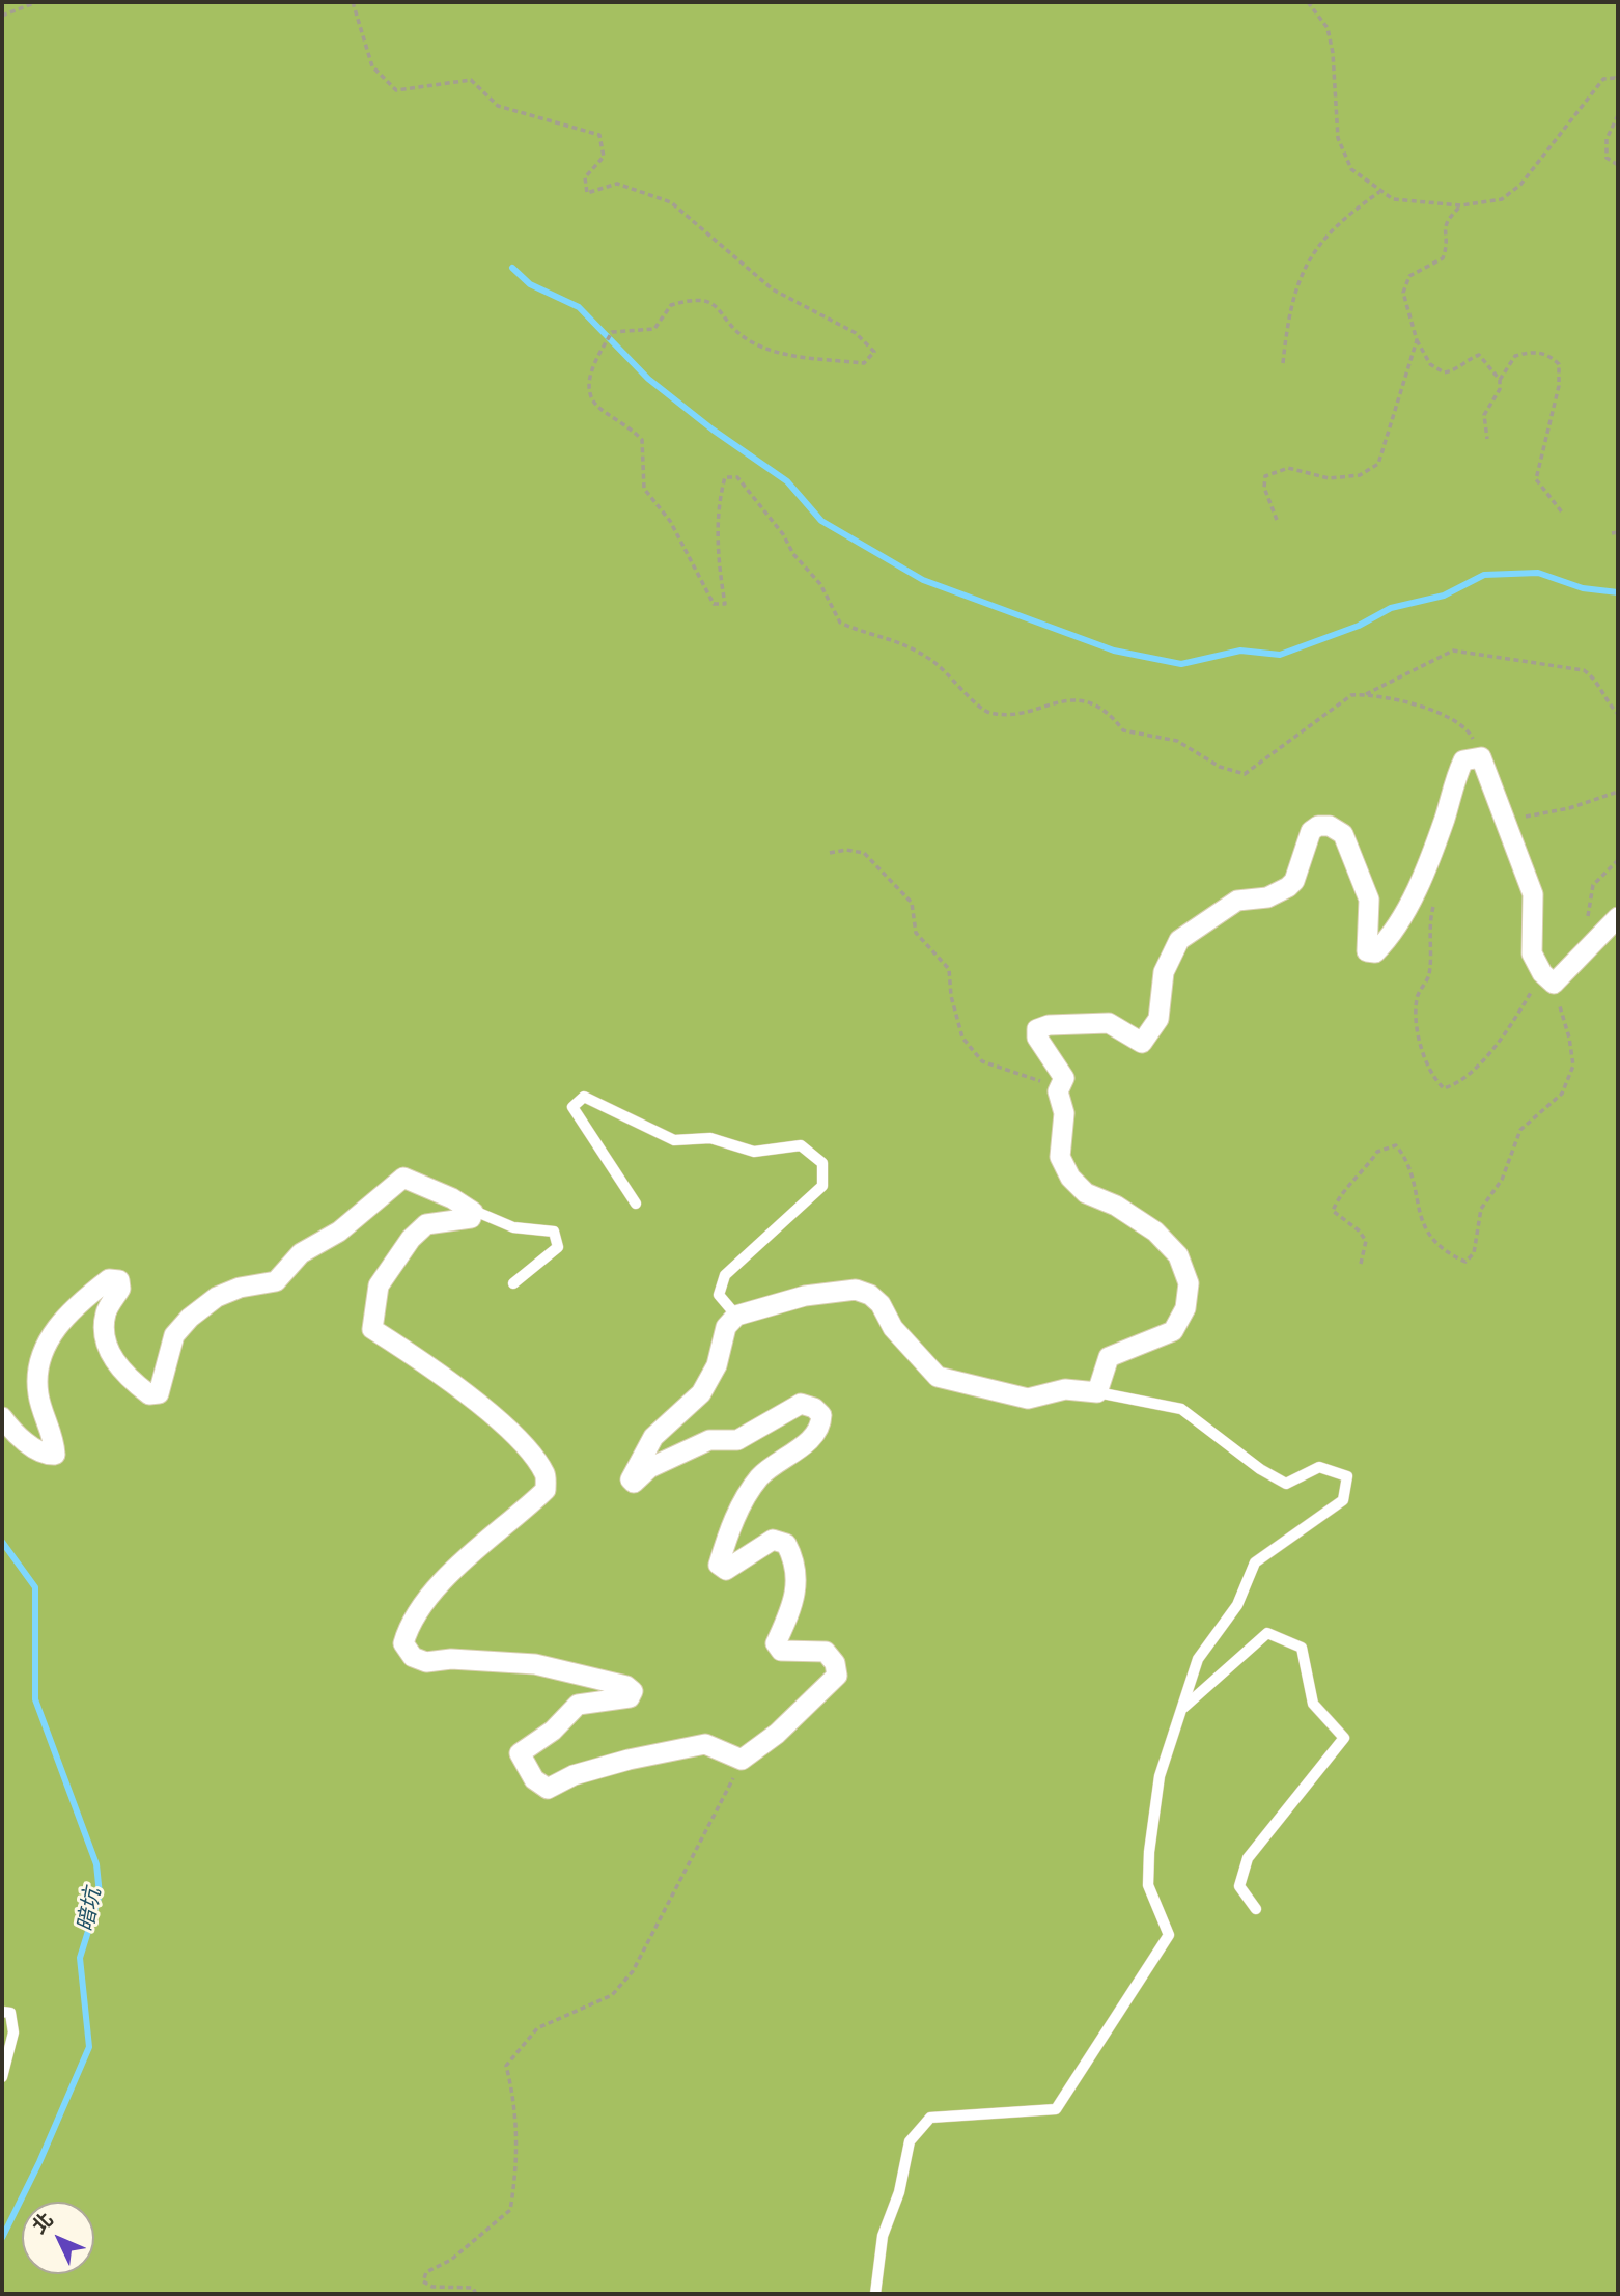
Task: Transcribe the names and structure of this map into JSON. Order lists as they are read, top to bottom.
{
  "water": ["暗坑"],
  "north": "top left"
}
